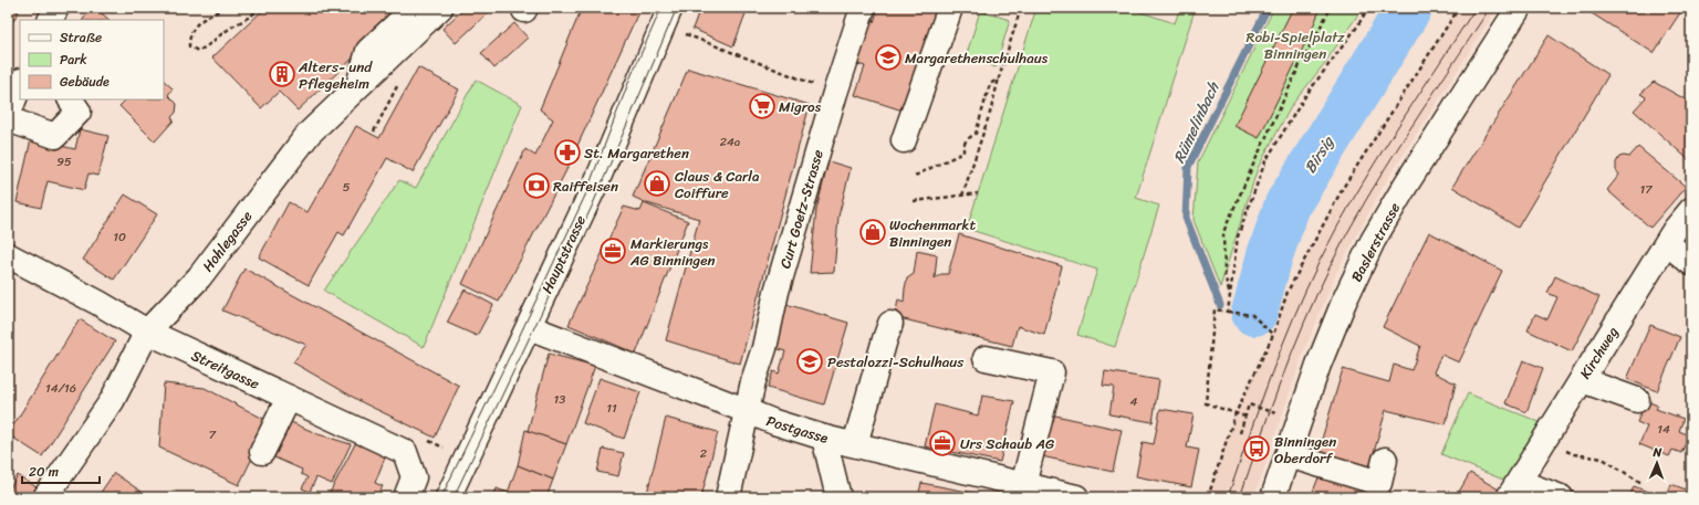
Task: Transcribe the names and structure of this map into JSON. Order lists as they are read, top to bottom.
{
  "streets": {
    "street": [
      "Curt Goetz-Strasse",
      "Hohlegasse",
      "Baslerstrasse",
      "Hauptstrasse",
      "Kirchweg",
      "Streitgasse",
      "Postgasse"
    ]
  },
  "crossings": [
    ["Curt Goetz-Strasse", "Postgasse"],
    ["Hohlegasse", "Streitgasse"],
    ["Hauptstrasse", "Postgasse"]
  ],
  "water": ["Rümelinbach", "Birsig"],
  "parks": ["Robi-Spielplatz Binningen"],
  "places": {
    "school or university": ["Margarethenschulhaus", "Pestalozzi-Schulhaus"],
    "building": ["Alters- und Pflegeheim"],
    "supermarket": ["Migros"],
    "pharmacy": ["St. Margarethen"],
    "shop": ["Claus & Carla Coiffure", "Wochenmarkt Binningen"],
    "bank": ["Raiffeisen"],
    "office": ["Markierungs AG Binningen", "Urs Schaub AG"],
    "bus stop": ["Binningen Oberdorf"]
  },
  "house_numbers": [
    "24a",
    "95",
    "5",
    "17",
    "10",
    "14/16",
    "13",
    "4",
    "11",
    "14",
    "7",
    "2"
  ],
  "legend": ["Straße", "Park", "Gebäude"],
  "scale_bar": "20 m",
  "north": "top"
}
